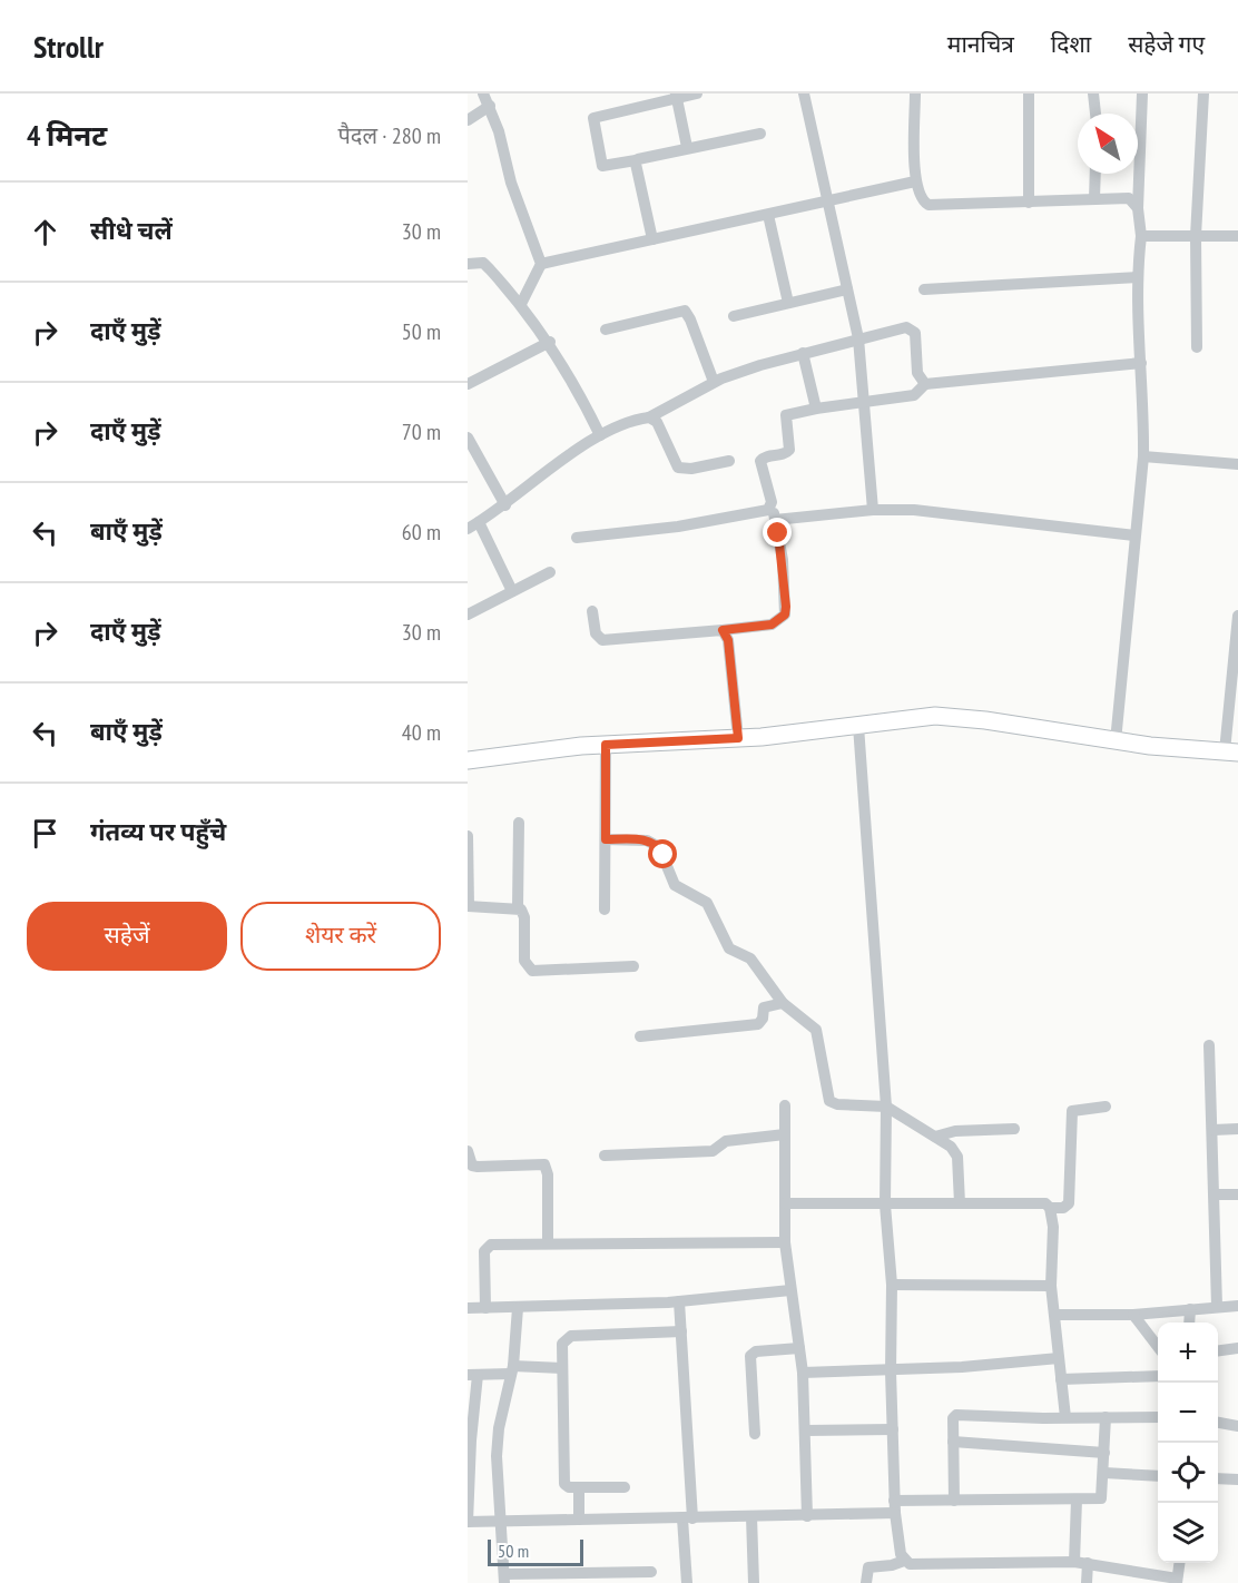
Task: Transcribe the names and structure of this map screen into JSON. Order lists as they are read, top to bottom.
{
  "scale_bar": "50 m",
  "north": "top left",
  "page": {
    "header": "Strollr",
    "nav": ["मानचित्र", "दिशा", "सहेजे गए"],
    "heading": ["4 मिनट", "पैदल · 280 m"],
    "list": [
      ["सीधे चलें", "30 m"],
      ["दाएँ मुड़ें", "50 m"],
      ["दाएँ मुड़ें", "70 m"],
      ["बाएँ मुड़ें", "60 m"],
      ["दाएँ मुड़ें", "30 m"],
      ["बाएँ मुड़ें", "40 m"],
      "गंतव्य पर पहुँचे"
    ],
    "buttons": ["सहेजें", "शेयर करें"],
    "map_buttons": ["+", "−"],
    "scale": "50 m"
  }
}
